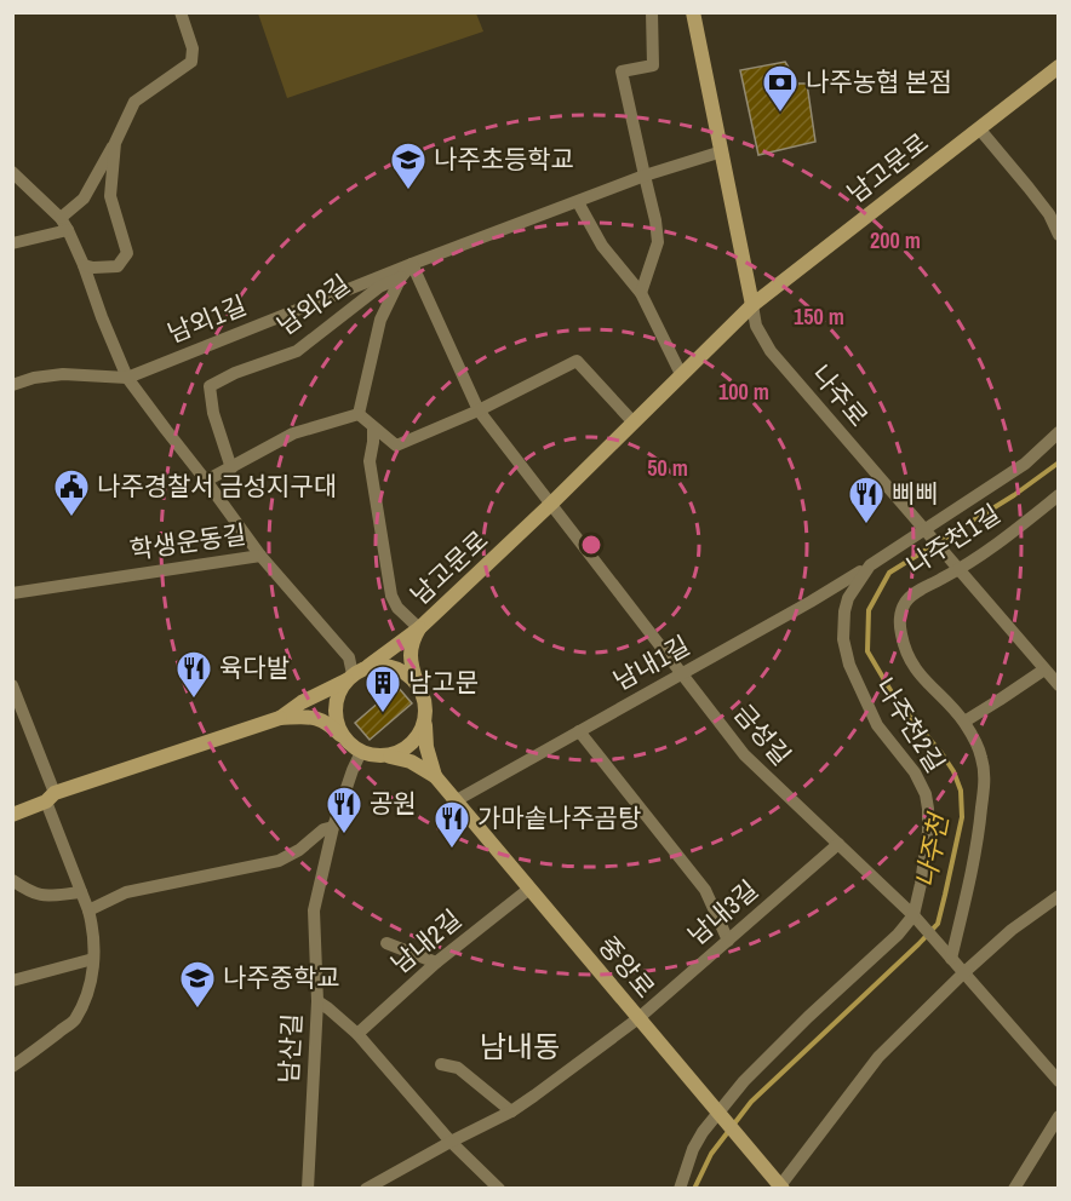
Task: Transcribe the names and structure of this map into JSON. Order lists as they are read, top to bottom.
{
  "streets": {
    "street": [
      "남고문로",
      "남외2길",
      "남외1길",
      "나주로",
      "나주천1길",
      "학생운동길",
      "남내1길",
      "나주천2길",
      "금성길",
      "남내3길",
      "남내2길",
      "중앙로",
      "남산길"
    ]
  },
  "crossings": [
    ["남고문로", "나주로"],
    ["남고문로", "금성길"],
    ["남외1길", "나주로"],
    ["나주로", "나주천1길"],
    ["나주로", "나주천2길"],
    ["나주천1길", "금성길"],
    ["학생운동길", "남산길"],
    ["남내1길", "나주천2길"],
    ["남내1길", "금성길"],
    ["남내1길", "중앙로"],
    ["나주천2길", "금성길"],
    ["나주천2길", "중앙로"],
    ["금성길", "남내3길"],
    ["남내3길", "중앙로"],
    ["남내2길", "중앙로"]
  ],
  "districts": ["남내동"],
  "water": ["나주천"],
  "places": {
    "bank": ["나주농협 본점"],
    "school or university": ["나주초등학교", "나주중학교"],
    "public building": ["나주경찰서 금성지구대"],
    "restaurant": [
      "삐삐",
      "육다발",
      "공원",
      "가마솥나주곰탕"
    ],
    "building": ["남고문"]
  },
  "rings": [
    "200 m",
    "150 m",
    "100 m",
    "50 m"
  ]
}
